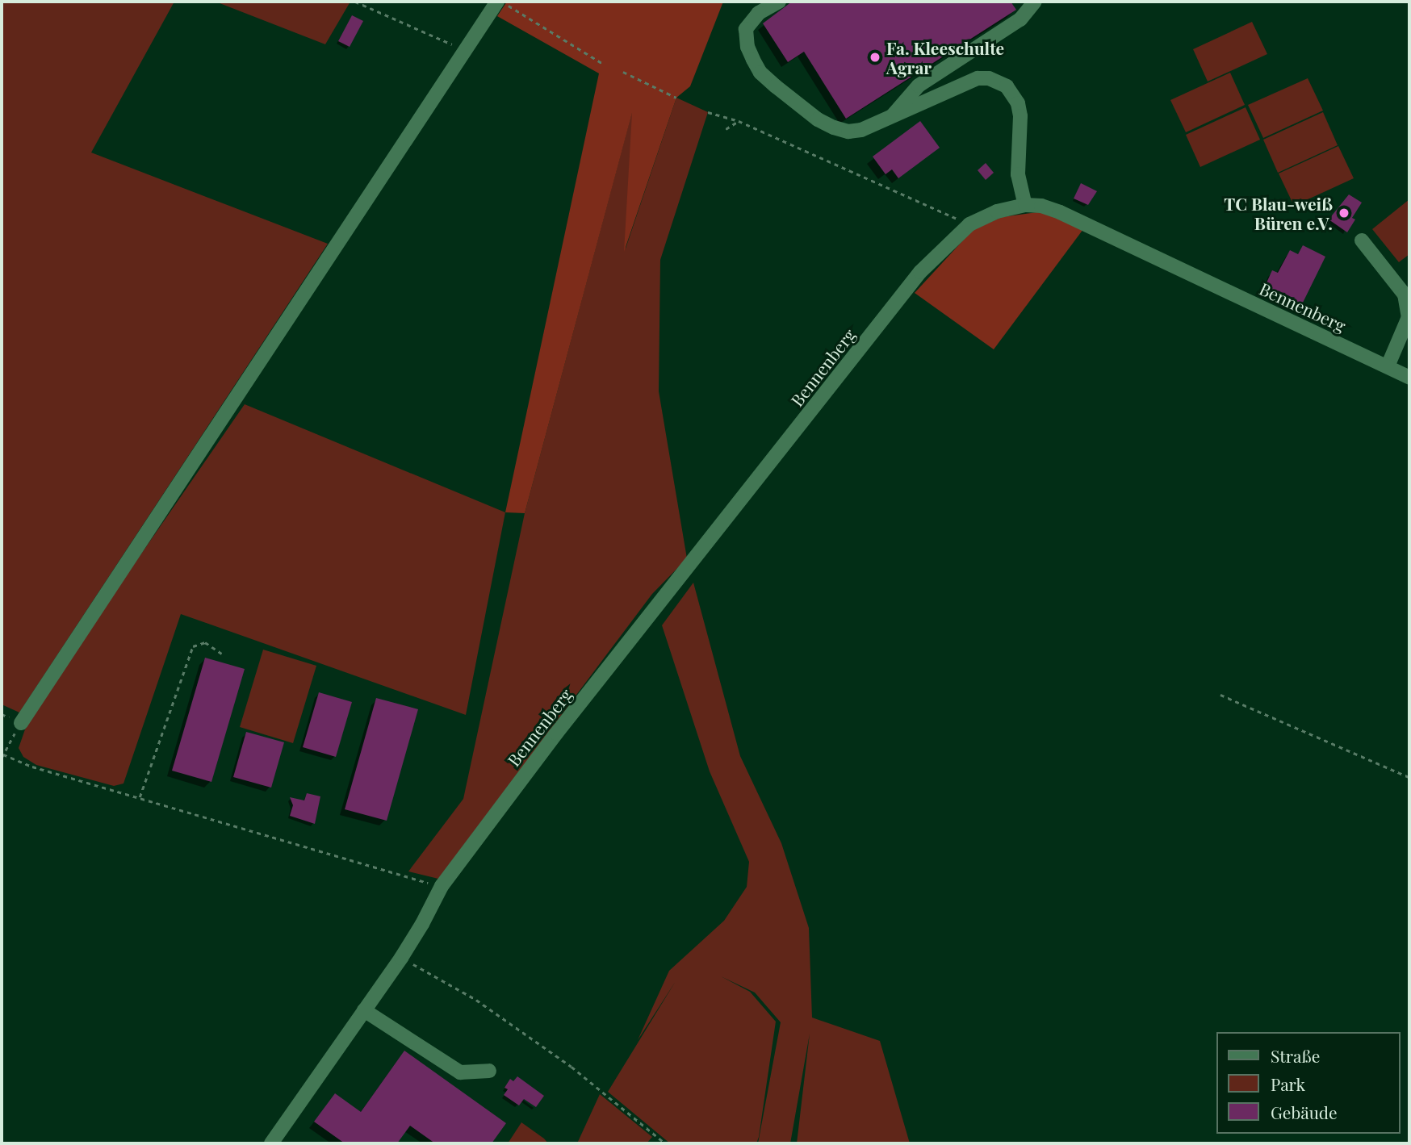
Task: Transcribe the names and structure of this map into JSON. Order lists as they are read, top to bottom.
{
  "streets": {
    "street": ["Bennenberg"]
  },
  "places": ["Fa. Kleeschulte Agrar", "TC Blau-weiß Büren e.V."],
  "legend": ["Straße", "Park", "Gebäude"]
}
